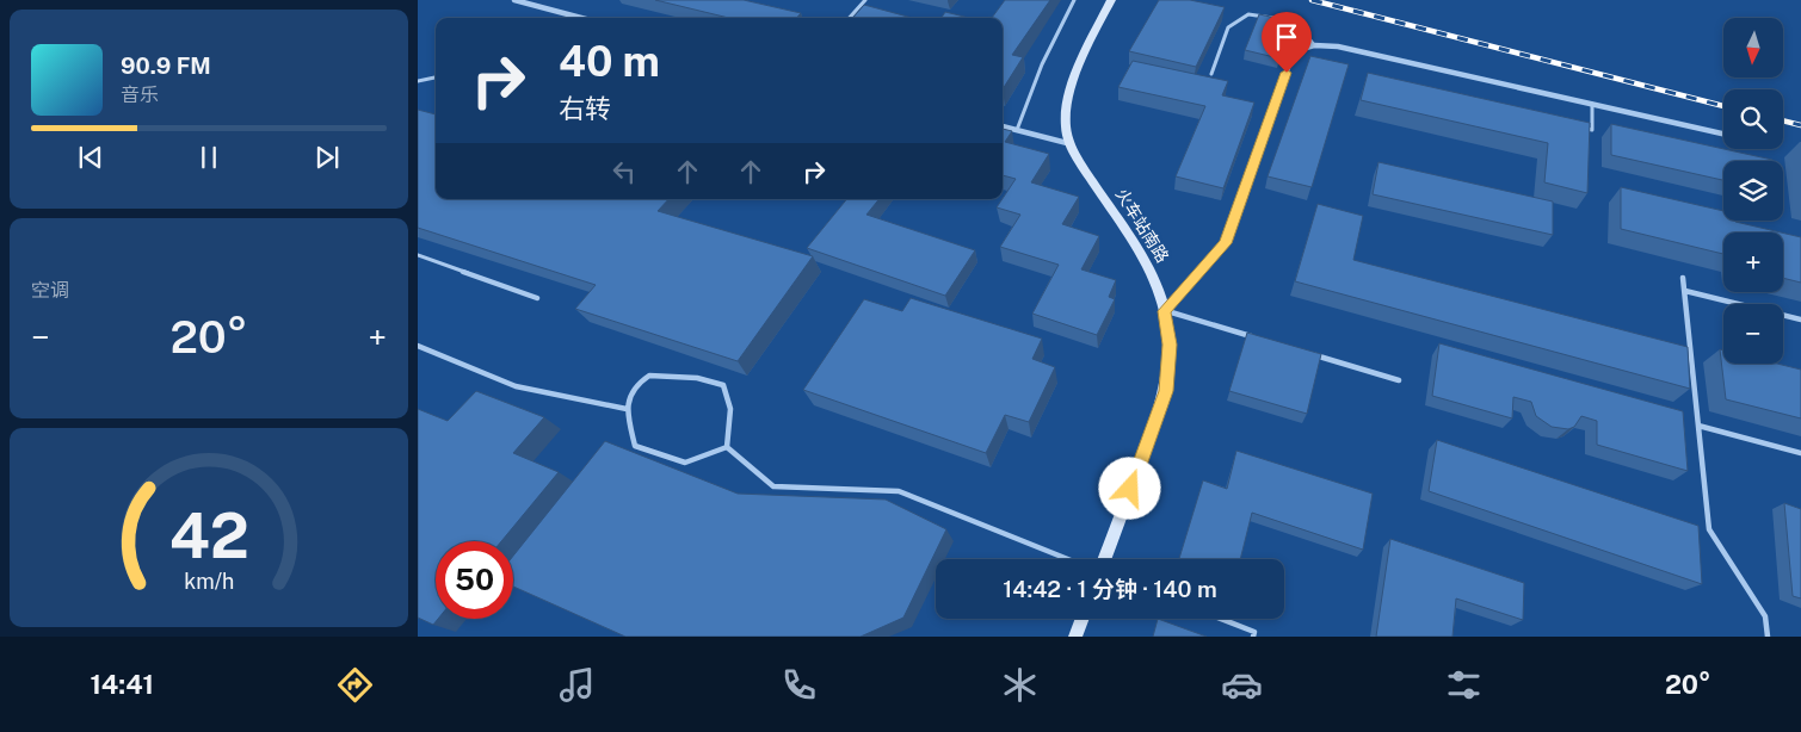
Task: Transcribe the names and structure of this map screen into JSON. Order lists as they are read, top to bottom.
{
  "streets": {
    "main road": ["火车站南路"]
  },
  "north": "bottom",
  "page": {
    "map_buttons": ["+", "−"],
    "turn": ["40 m", "右转"],
    "song": ["90.9 FM", "音乐"],
    "tile": "空调",
    "heat": ["−", "20°", "+"],
    "limit": "50",
    "trip": "14:42 · 1 分钟 · 140 m",
    "tabs": ["14:41", "20°"],
    "gauge": ["42", "km/h"]
  }
}
